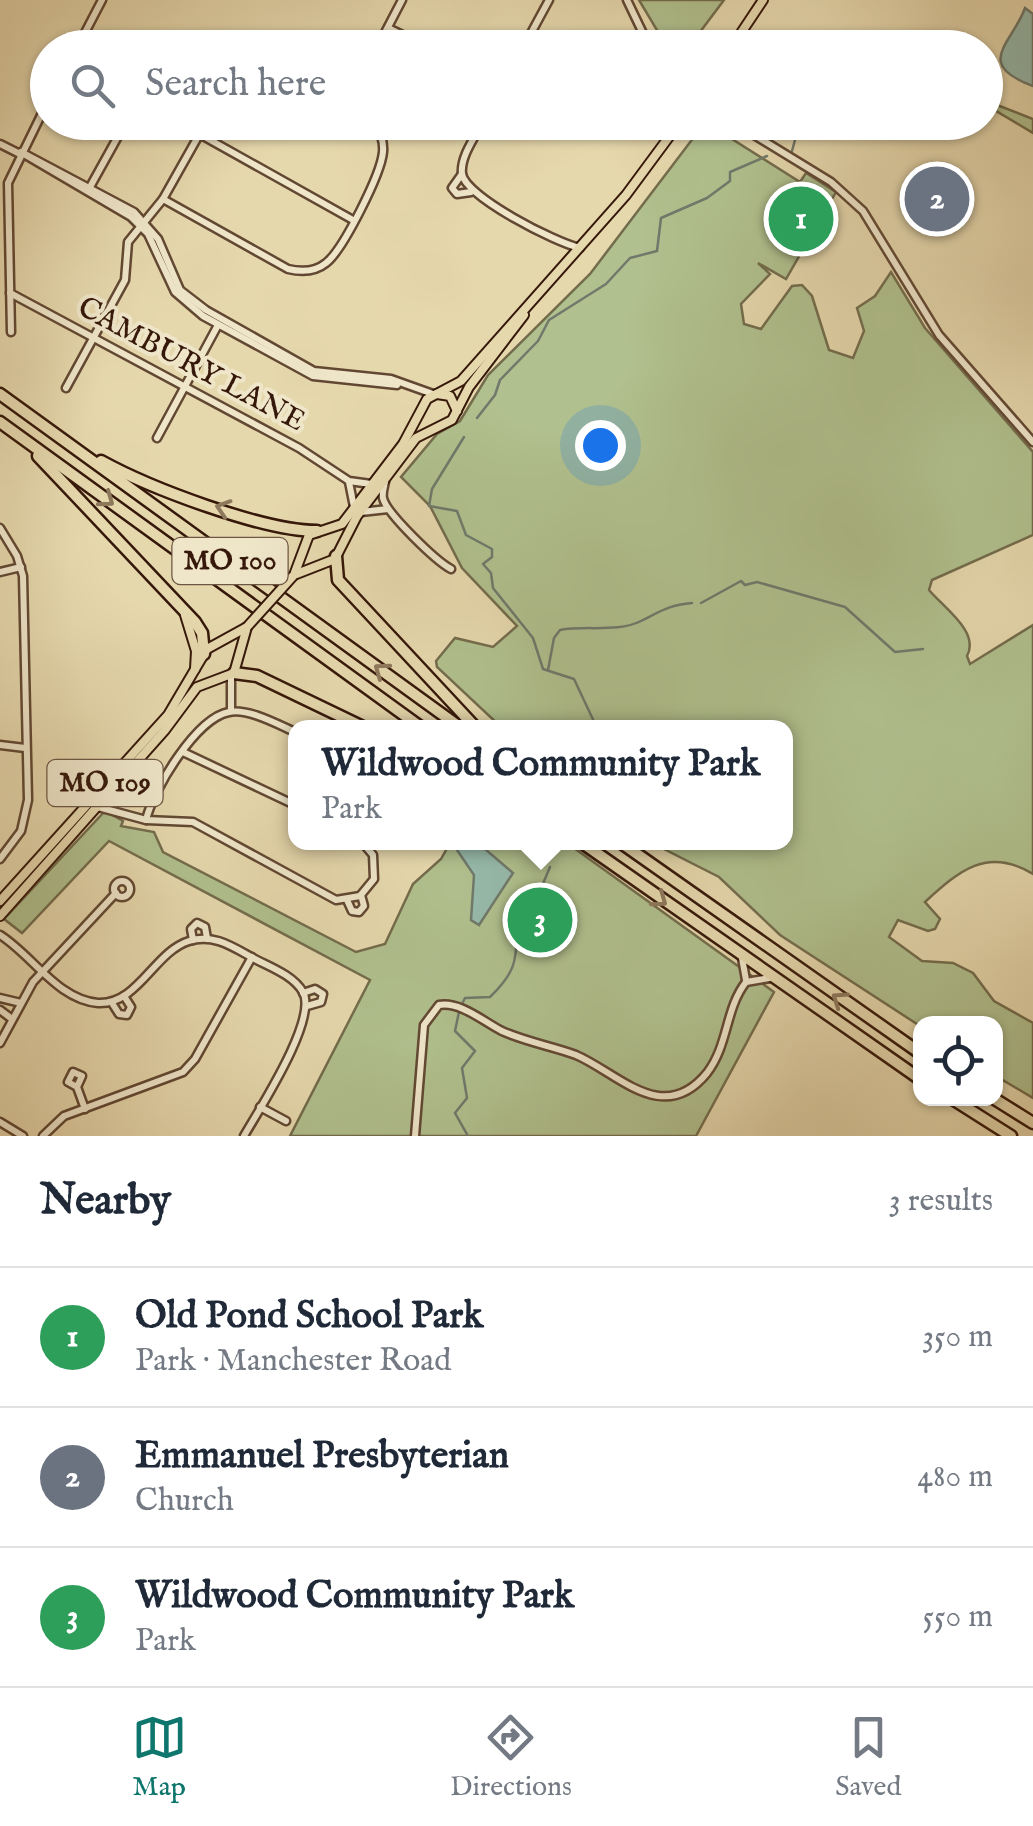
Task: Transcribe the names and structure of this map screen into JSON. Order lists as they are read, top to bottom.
{
  "streets": {
    "highway": ["MO 100"],
    "main road": ["MO 109"],
    "street": ["CAMBURY LANE"]
  },
  "crossings": [
    ["CAMBURY LANE", "MO 109"]
  ],
  "page": {
    "search": "Search here",
    "pins": ["2", "1", "3"],
    "popup": ["Wildwood Community Park", "Park"],
    "heading": ["Nearby", "3 results"],
    "list": [
      {
        "mark": "1",
        "name": "Old Pond School Park",
        "note": "Park · Manchester Road",
        "value": "350 m"
      },
      {
        "mark": "2",
        "name": "Emmanuel Presbyterian",
        "note": "Church",
        "value": "480 m"
      },
      {
        "mark": "3",
        "name": "Wildwood Community Park",
        "note": "Park",
        "value": "550 m"
      }
    ],
    "nav": ["Map", "Directions", "Saved"]
  }
}
